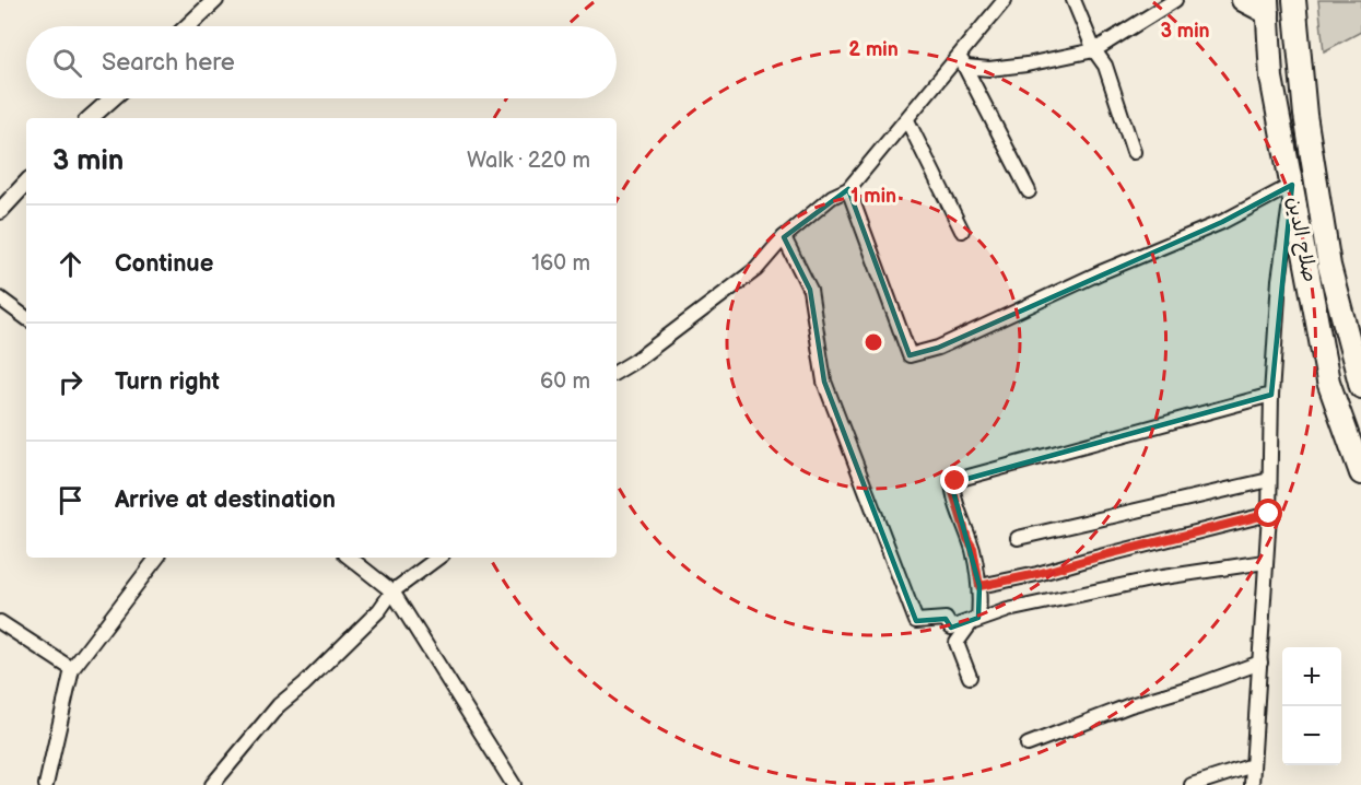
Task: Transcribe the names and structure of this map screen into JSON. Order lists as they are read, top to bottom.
{
  "streets": {
    "highway": ["صلاح الدين"]
  },
  "page": {
    "search": "Search here",
    "heading": ["3 min", "Walk · 220 m"],
    "list": [
      ["Continue", "160 m"],
      ["Turn right", "60 m"],
      "Arrive at destination"
    ],
    "map_buttons": ["+", "−"]
  },
  "rings": ["3 min", "2 min", "1 min"]
}
